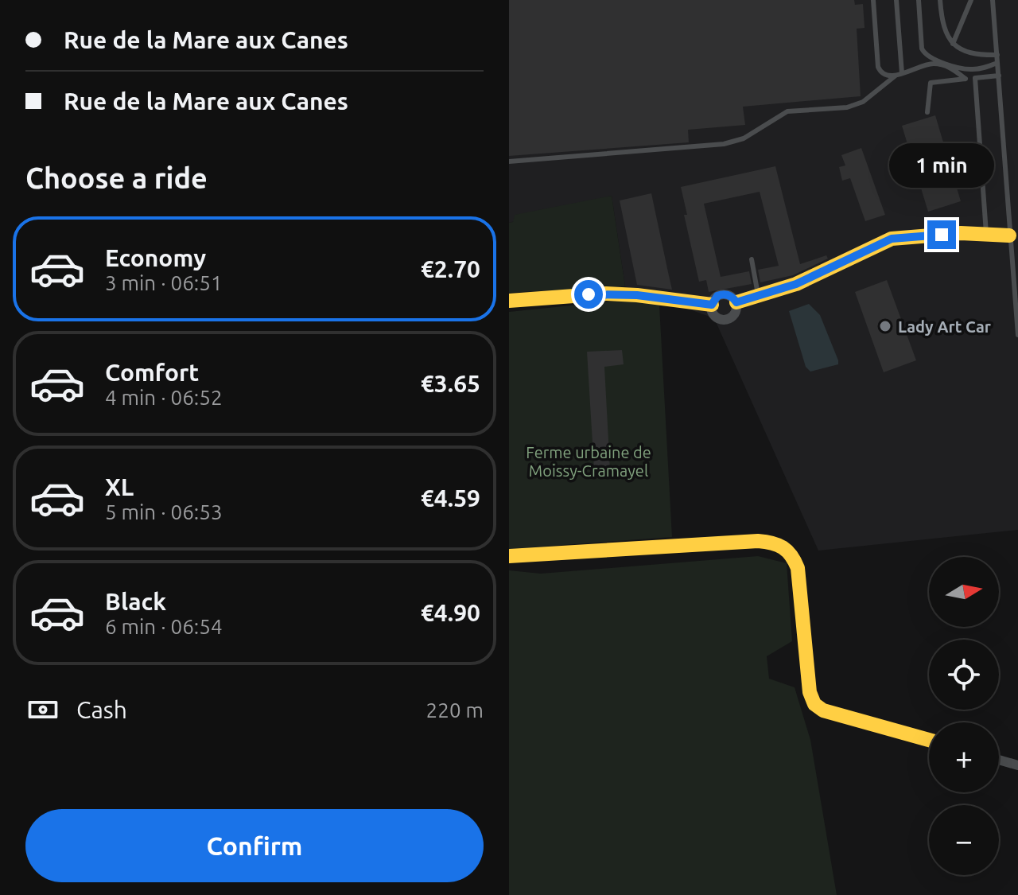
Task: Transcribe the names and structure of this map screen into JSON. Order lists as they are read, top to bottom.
{
  "parks": ["Ferme urbaine de Moissy-Cramayel"],
  "places": ["Lady Art Car"],
  "north": "right",
  "page": {
    "banner": ["Rue de la Mare aux Canes", "Rue de la Mare aux Canes"],
    "heading": "Choose a ride",
    "bubble": "1 min",
    "list": [
      {
        "name": "Economy",
        "note": "3 min · 06:51",
        "value": "€2.70"
      },
      {
        "name": "Comfort",
        "note": "4 min · 06:52",
        "value": "€3.65"
      },
      {
        "name": "XL",
        "note": "5 min · 06:53",
        "value": "€4.59"
      },
      {
        "name": "Black",
        "note": "6 min · 06:54",
        "value": "€4.90"
      }
    ],
    "map_buttons": ["+", "−"],
    "pay": ["Cash", "220 m"],
    "buttons": "Confirm"
  }
}
